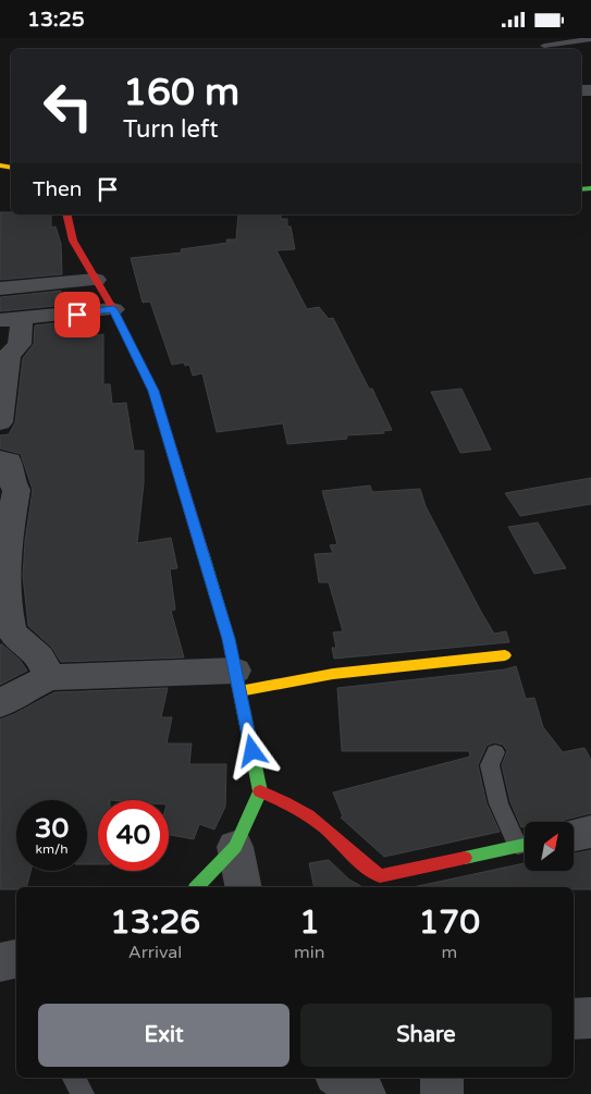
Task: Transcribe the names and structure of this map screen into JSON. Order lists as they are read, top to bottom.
{
  "north": "top right",
  "page": {
    "status": "13:25",
    "turn": ["160 m", "Turn left"],
    "then": "Then",
    "speed": "30 km/h",
    "limit": "40",
    "eta": [
      "13:26",
      "Arrival",
      "1",
      "min",
      "170",
      "m"
    ],
    "buttons": ["Exit", "Share"]
  }
}
